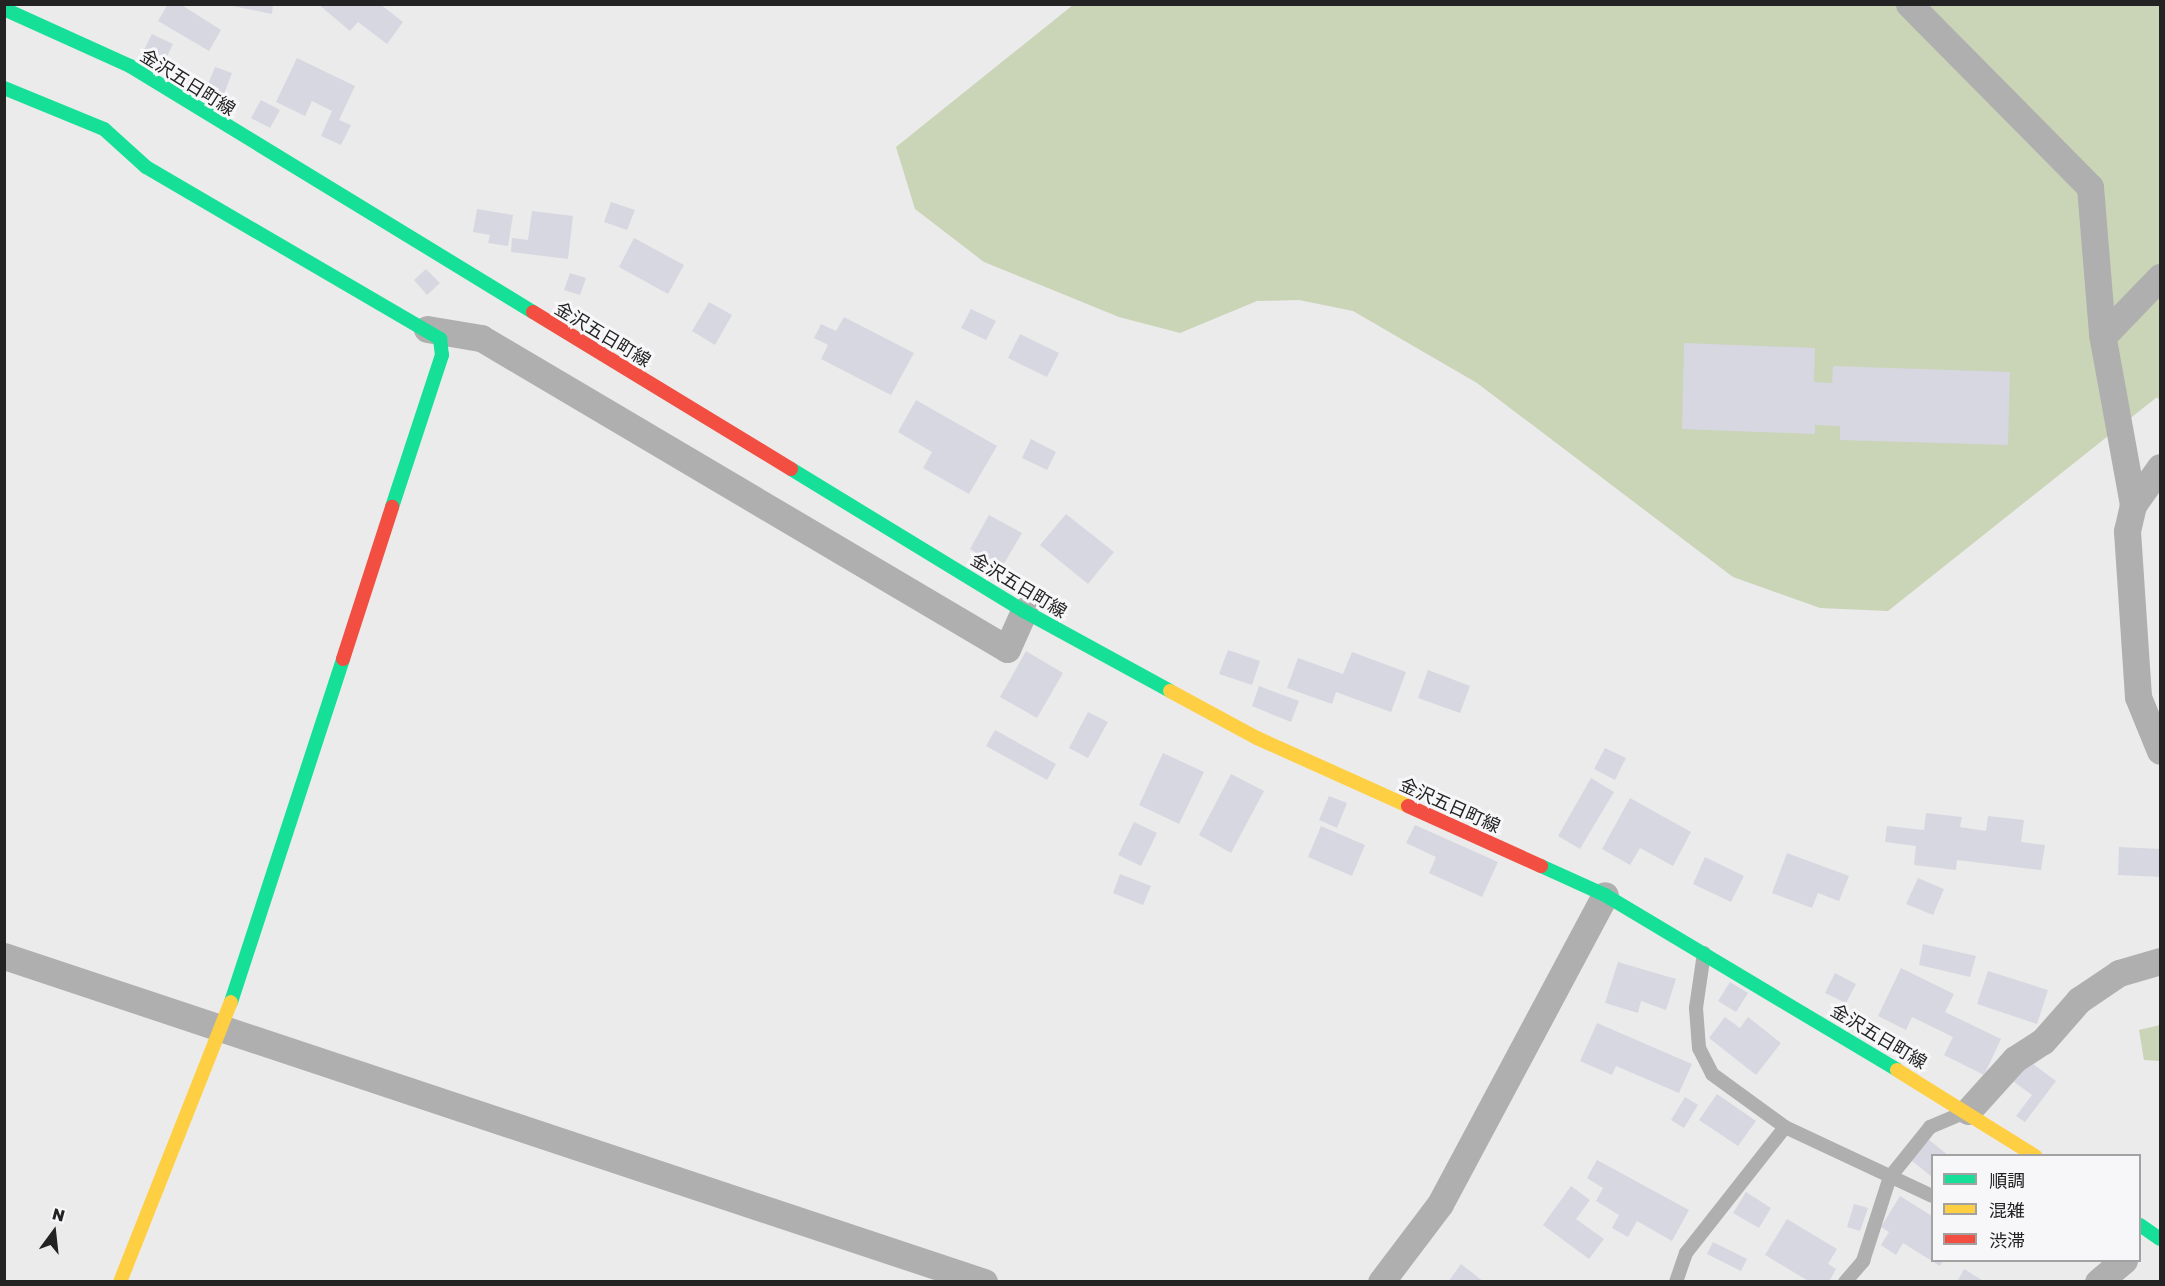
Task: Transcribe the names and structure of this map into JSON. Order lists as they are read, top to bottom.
{
  "streets": {
    "main road": ["金沢五日町線"]
  },
  "legend": ["順調", "混雑", "渋滞"],
  "north": "top"
}
